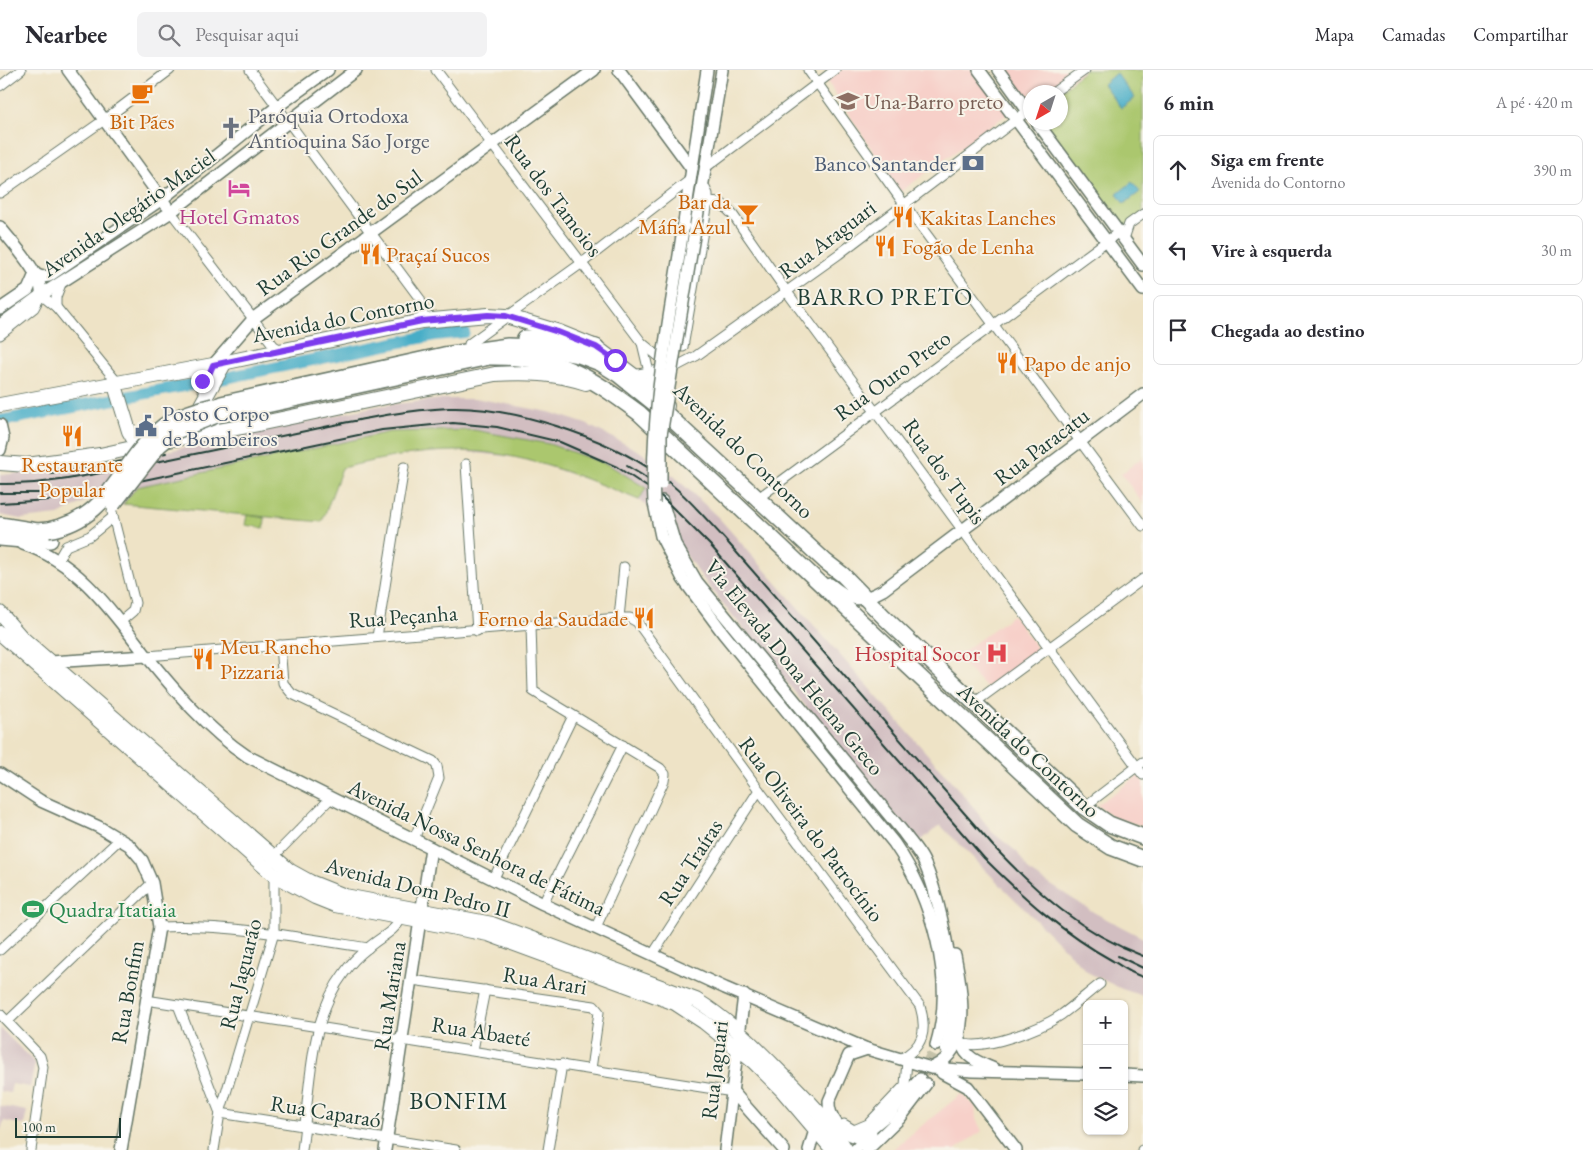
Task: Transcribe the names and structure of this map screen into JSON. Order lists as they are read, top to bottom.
{
  "streets": {
    "highway": ["Avenida do Contorno"],
    "main road": [
      "Avenida Olegário Maciel",
      "Rua Rio Grande do Sul",
      "Rua Paracatu",
      "Rua Peçanha",
      "Via Elevada Dona Helena Greco",
      "Avenida Nossa Senhora de Fátima",
      "Avenida Dom Pedro II",
      "Rua Bonfim",
      "Rua Mariana",
      "Rua Jaguari"
    ],
    "street": [
      "Rua dos Tamoios",
      "Rua Araguari",
      "Rua Ouro Preto",
      "Rua dos Tupis",
      "Rua Oliveira do Patrocínio",
      "Rua Traíras",
      "Rua Jaguarão",
      "Rua Arari",
      "Rua Abaeté",
      "Rua Caparaó"
    ]
  },
  "crossings": [
    ["Rua dos Tamoios", "Rua Rio Grande do Sul"],
    ["Rua dos Tamoios", "Rua Araguari"],
    ["Rua dos Tamoios", "Avenida do Contorno"],
    ["Avenida Olegário Maciel", "Rua Rio Grande do Sul"],
    ["Avenida Olegário Maciel", "Avenida do Contorno"],
    ["Rua Rio Grande do Sul", "Avenida do Contorno"],
    ["Rua Araguari", "Avenida do Contorno"],
    ["Rua Araguari", "Rua dos Tupis"],
    ["Avenida do Contorno", "Rua Ouro Preto"],
    ["Avenida do Contorno", "Rua Paracatu"],
    ["Avenida do Contorno", "Avenida Nossa Senhora de Fátima"],
    ["Rua Ouro Preto", "Rua dos Tupis"],
    ["Rua Paracatu", "Rua dos Tupis"],
    ["Rua dos Tupis", "Via Elevada Dona Helena Greco"],
    ["Rua Peçanha", "Rua Oliveira do Patrocínio"],
    ["Rua Peçanha", "Avenida Nossa Senhora de Fátima"],
    ["Rua Peçanha", "Avenida Dom Pedro II"],
    ["Rua Oliveira do Patrocínio", "Avenida Nossa Senhora de Fátima"],
    ["Rua Oliveira do Patrocínio", "Rua Traíras"],
    ["Avenida Nossa Senhora de Fátima", "Rua Traíras"],
    ["Avenida Nossa Senhora de Fátima", "Rua Mariana"],
    ["Avenida Nossa Senhora de Fátima", "Rua Jaguari"],
    ["Avenida Dom Pedro II", "Rua Jaguarão"],
    ["Avenida Dom Pedro II", "Rua Mariana"],
    ["Avenida Dom Pedro II", "Rua Jaguari"],
    ["Rua Jaguarão", "Rua Abaeté"],
    ["Rua Jaguarão", "Rua Caparaó"],
    ["Rua Arari", "Rua Mariana"],
    ["Rua Arari", "Rua Abaeté"],
    ["Rua Bonfim", "Rua Abaeté"],
    ["Rua Mariana", "Rua Abaeté"],
    ["Rua Mariana", "Rua Caparaó"],
    ["Rua Abaeté", "Rua Jaguari"]
  ],
  "districts": ["BARRO PRETO", "BONFIM"],
  "places": {
    "cafe": ["Bit Pães"],
    "school or university": ["Una-Barro preto"],
    "church": ["Paróquia Ortodoxa Antioquina São Jorge"],
    "bank": ["Banco Santander"],
    "hotel": ["Hotel Gmatos"],
    "bar": ["Bar da Máfia Azul"],
    "restaurant": [
      "Kakitas Lanches",
      "Fogão de Lenha",
      "Praçaí Sucos",
      "Papo de anjo",
      "Restaurante Popular",
      "Forno da Saudade",
      "Meu Rancho Pizzaria"
    ],
    "public building": ["Posto Corpo de Bombeiros"],
    "hospital": ["Hospital Socor"],
    "sports": ["Quadra Itatiaia"]
  },
  "scale_bar": "100 m",
  "north": "bottom left",
  "page": {
    "header": "Nearbee",
    "search": "Pesquisar aqui",
    "nav": ["Mapa", "Camadas", "Compartilhar"],
    "heading": ["6 min", "A pé · 420 m"],
    "list": [
      ["Siga em frente", "Avenida do Contorno", "390 m"],
      ["Vire à esquerda", "30 m"],
      "Chegada ao destino"
    ],
    "map_buttons": ["+", "−"],
    "scale": "100 m"
  }
}
